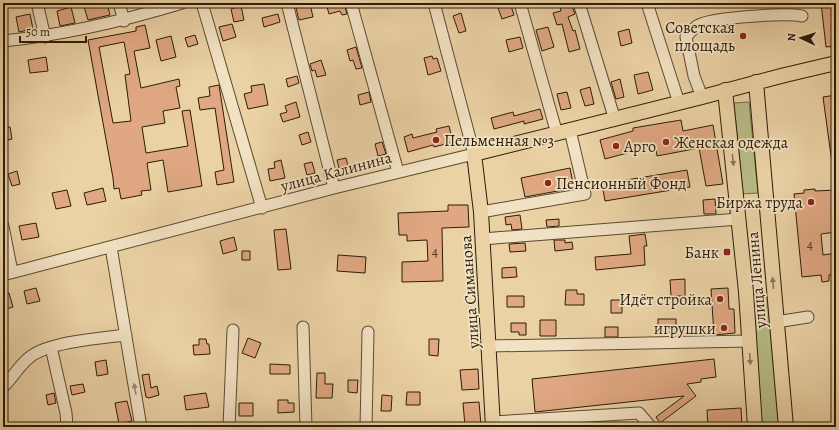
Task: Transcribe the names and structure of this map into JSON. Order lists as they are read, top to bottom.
{
  "streets": {
    "main road": ["улица Калинина", "улица Ленина", "улица Симанова"]
  },
  "crossings": [
    ["улица Калинина", "улица Симанова"]
  ],
  "places": {
    "other": [
      "Советская площадь",
      "Пельменная №3",
      "Женская одежда",
      "Арго",
      "Пенсионный Фонд",
      "Биржа труда",
      "Идёт стройка",
      "игрушки"
    ],
    "transit": ["Банк"]
  },
  "house_numbers": ["4", "4"],
  "scale_bar": "50 m",
  "north": "left"
}
